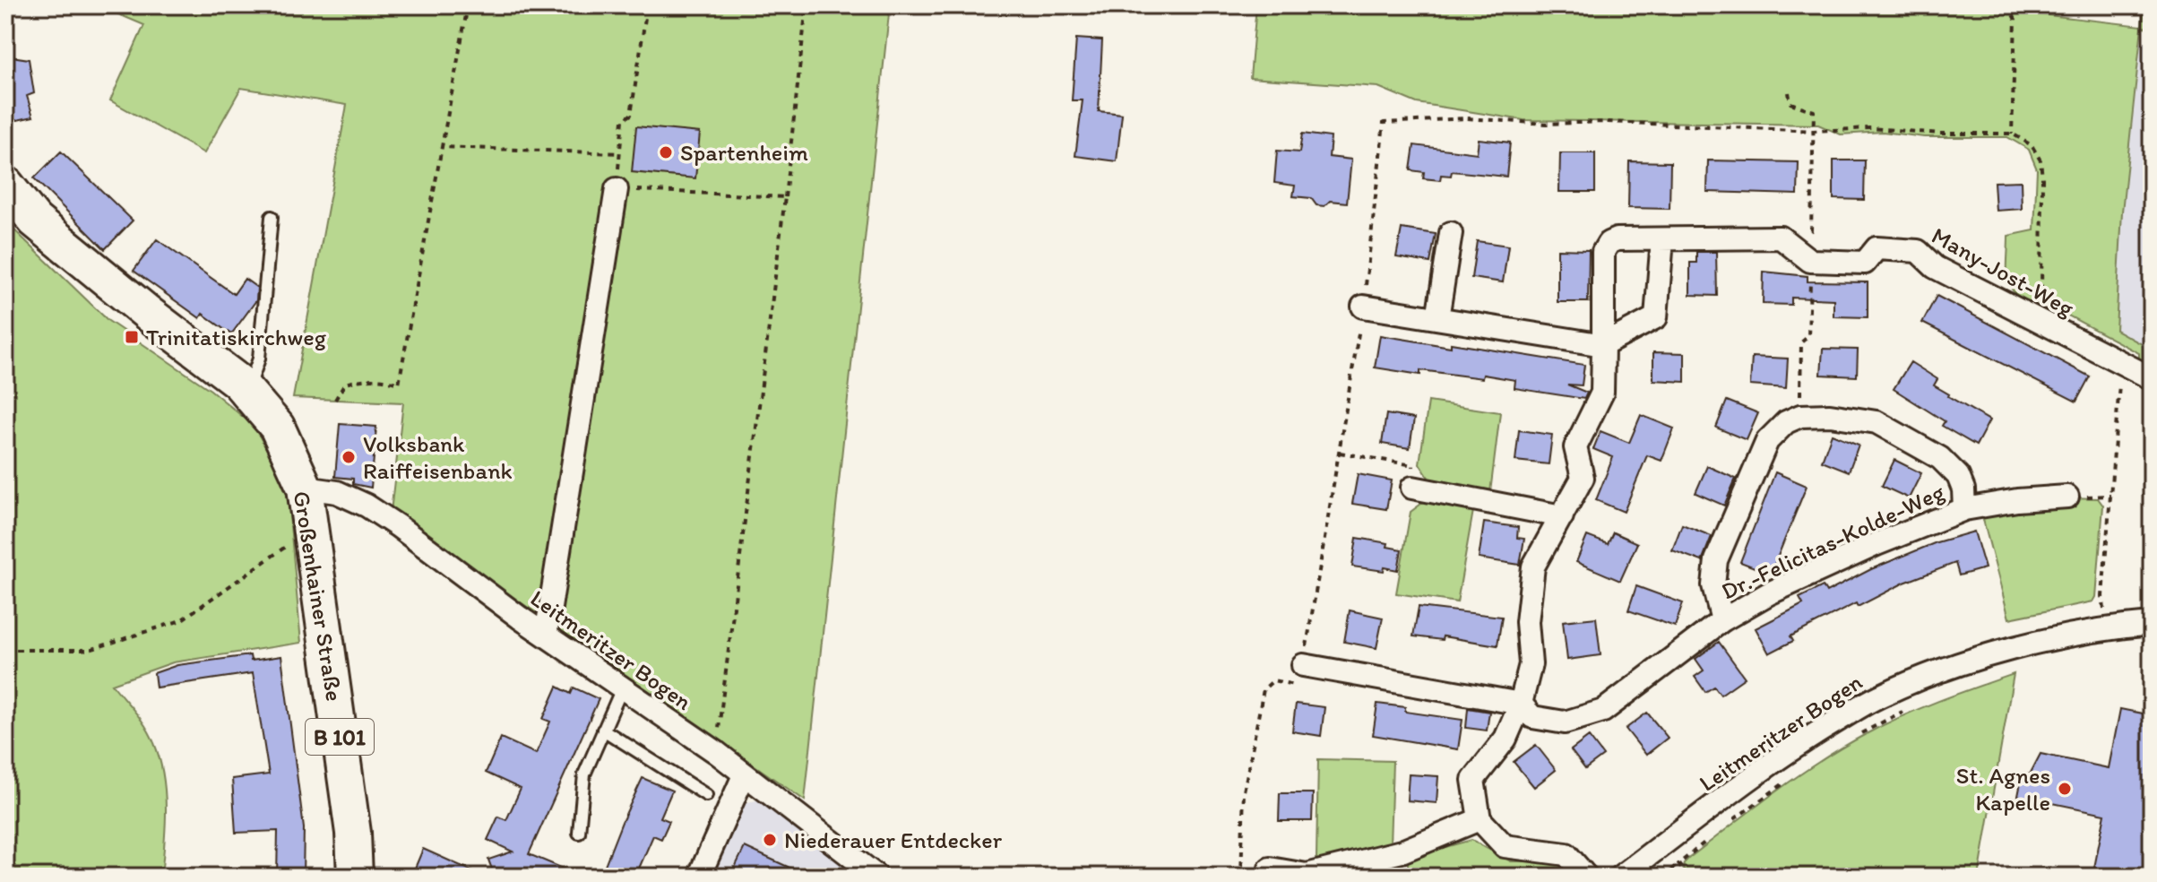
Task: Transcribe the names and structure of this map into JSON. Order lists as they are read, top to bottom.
{
  "streets": {
    "main road": ["Großenhainer Straße", "B 101"],
    "street": ["Many-Jost-Weg", "Dr.-Felicitas-Kolde-Weg", "Leitmeritzer Bogen"]
  },
  "crossings": [
    ["Großenhainer Straße", "Leitmeritzer Bogen"]
  ],
  "places": {
    "other": [
      "Spartenheim",
      "Volksbank Raiffeisenbank",
      "St. Agnes Kapelle",
      "Niederauer Entdecker"
    ],
    "transit": ["Trinitatiskirchweg"]
  }
}
